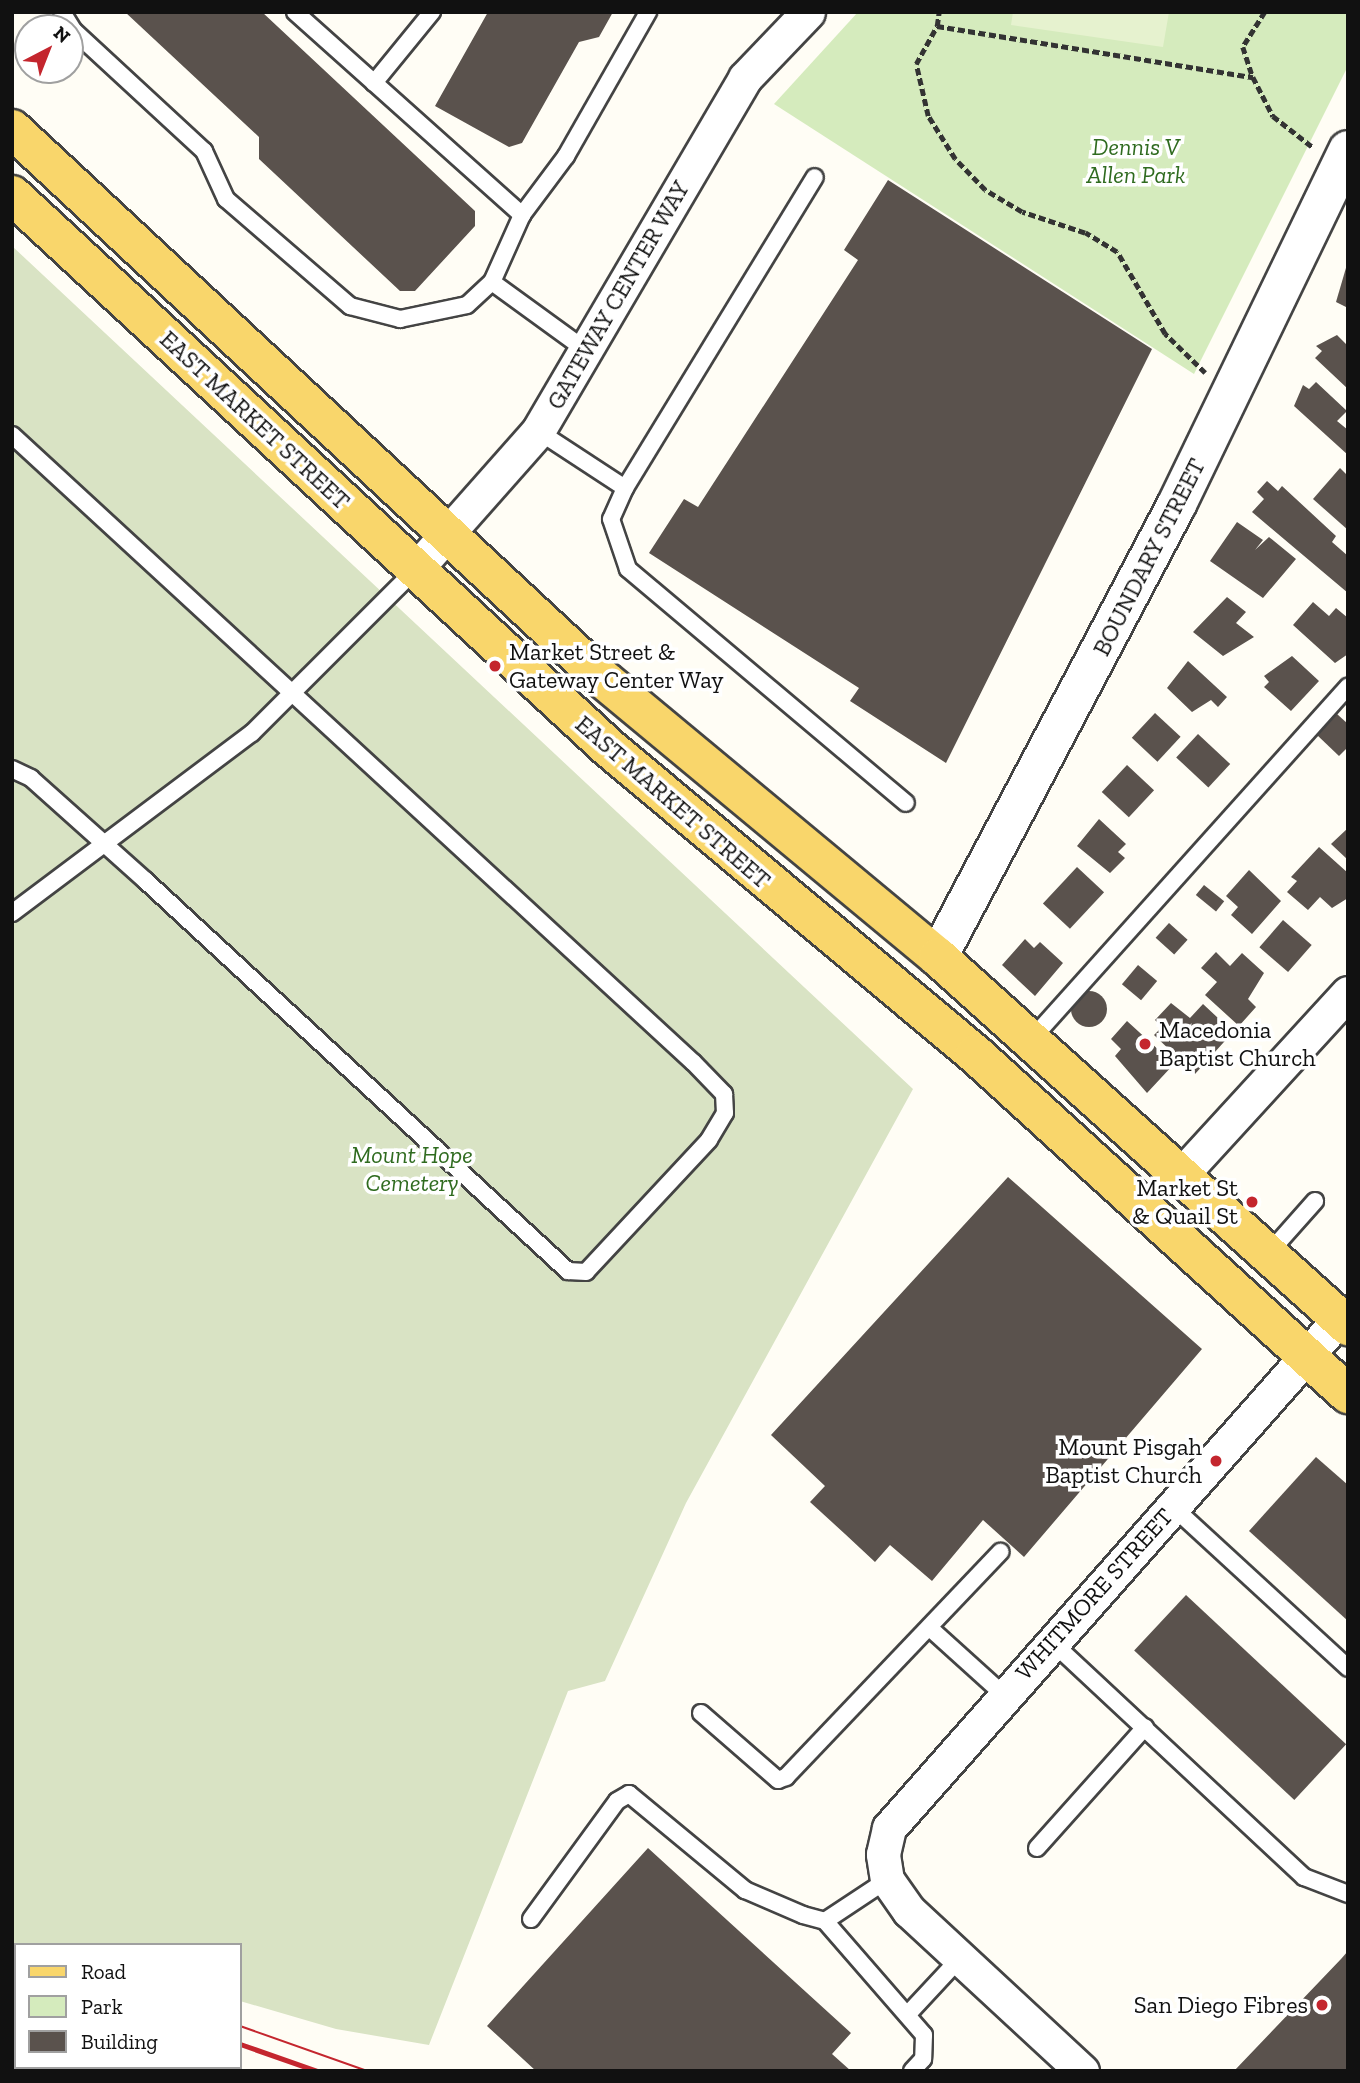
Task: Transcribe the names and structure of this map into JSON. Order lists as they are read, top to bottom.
{
  "streets": {
    "main road": ["EAST MARKET STREET"],
    "street": ["GATEWAY CENTER WAY", "BOUNDARY STREET", "WHITMORE STREET"]
  },
  "crossings": [
    ["GATEWAY CENTER WAY", "EAST MARKET STREET"],
    ["EAST MARKET STREET", "BOUNDARY STREET"],
    ["EAST MARKET STREET", "WHITMORE STREET"]
  ],
  "parks": ["Dennis V Allen Park", "Mount Hope Cemetery"],
  "places": [
    "Market Street & Gateway Center Way",
    "Macedonia Baptist Church",
    "Market St & Quail St",
    "Mount Pisgah Baptist Church",
    "San Diego Fibres"
  ],
  "legend": ["Road", "Park", "Building"],
  "north": "top right"
}
